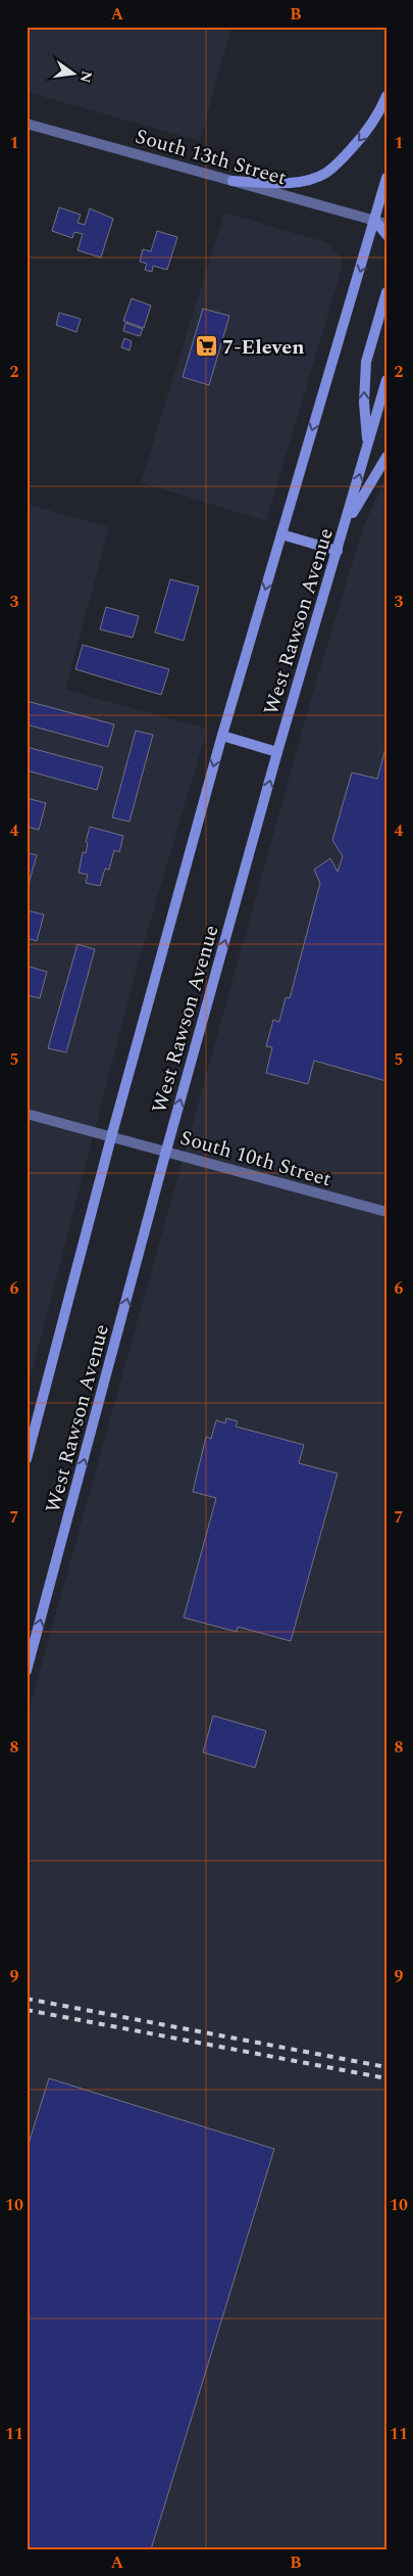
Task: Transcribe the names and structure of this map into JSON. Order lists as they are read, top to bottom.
{
  "streets": {
    "main road": ["West Rawson Avenue"],
    "street": ["South 13th Street", "South 10th Street"]
  },
  "crossings": [
    ["South 13th Street", "West Rawson Avenue"],
    ["West Rawson Avenue", "South 10th Street"]
  ],
  "places": {
    "supermarket": ["7-Eleven"]
  },
  "north": "right",
  "grid": {
    "columns": ["A", "B"],
    "rows": [
      "1",
      "2",
      "3",
      "4",
      "5",
      "6",
      "7",
      "8",
      "9",
      "10",
      "11"
    ]
  }
}
